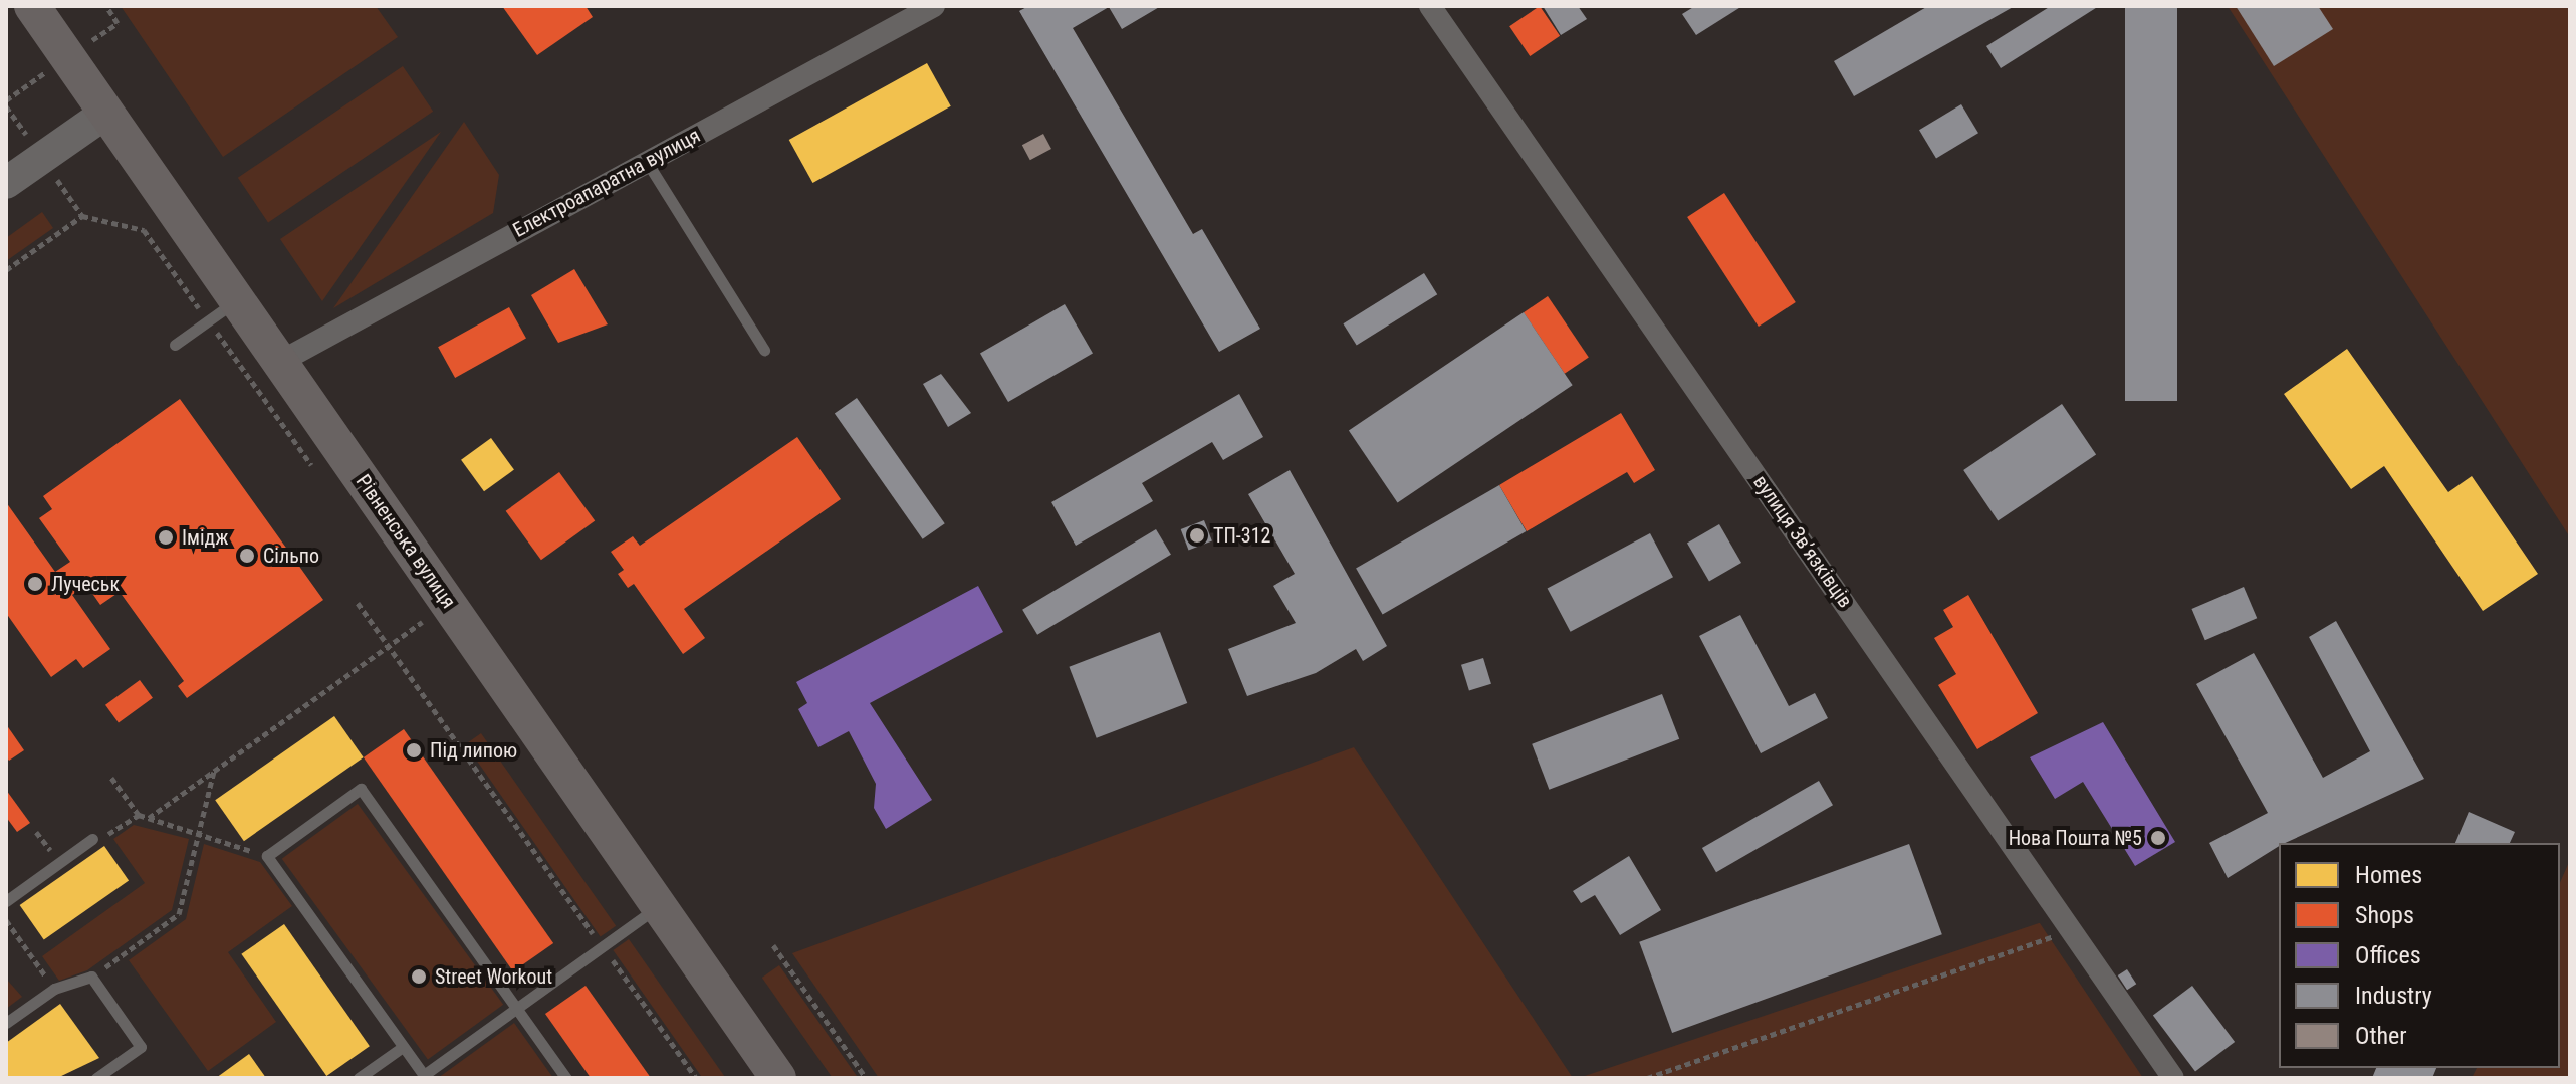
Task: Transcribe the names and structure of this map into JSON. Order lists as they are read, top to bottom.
{
  "streets": {
    "main road": ["Рівненська вулиця"],
    "street": ["Електроапаратна вулиця", "вулиця Звʼязківців"]
  },
  "crossings": [
    ["Електроапаратна вулиця", "Рівненська вулиця"]
  ],
  "places": [
    "ТП-312",
    "Імідж",
    "Сільпо",
    "Лучеськ",
    "Під липою",
    "Нова Пошта №5",
    "Street Workout"
  ],
  "legend": [
    "Homes",
    "Shops",
    "Offices",
    "Industry",
    "Other"
  ]
}
